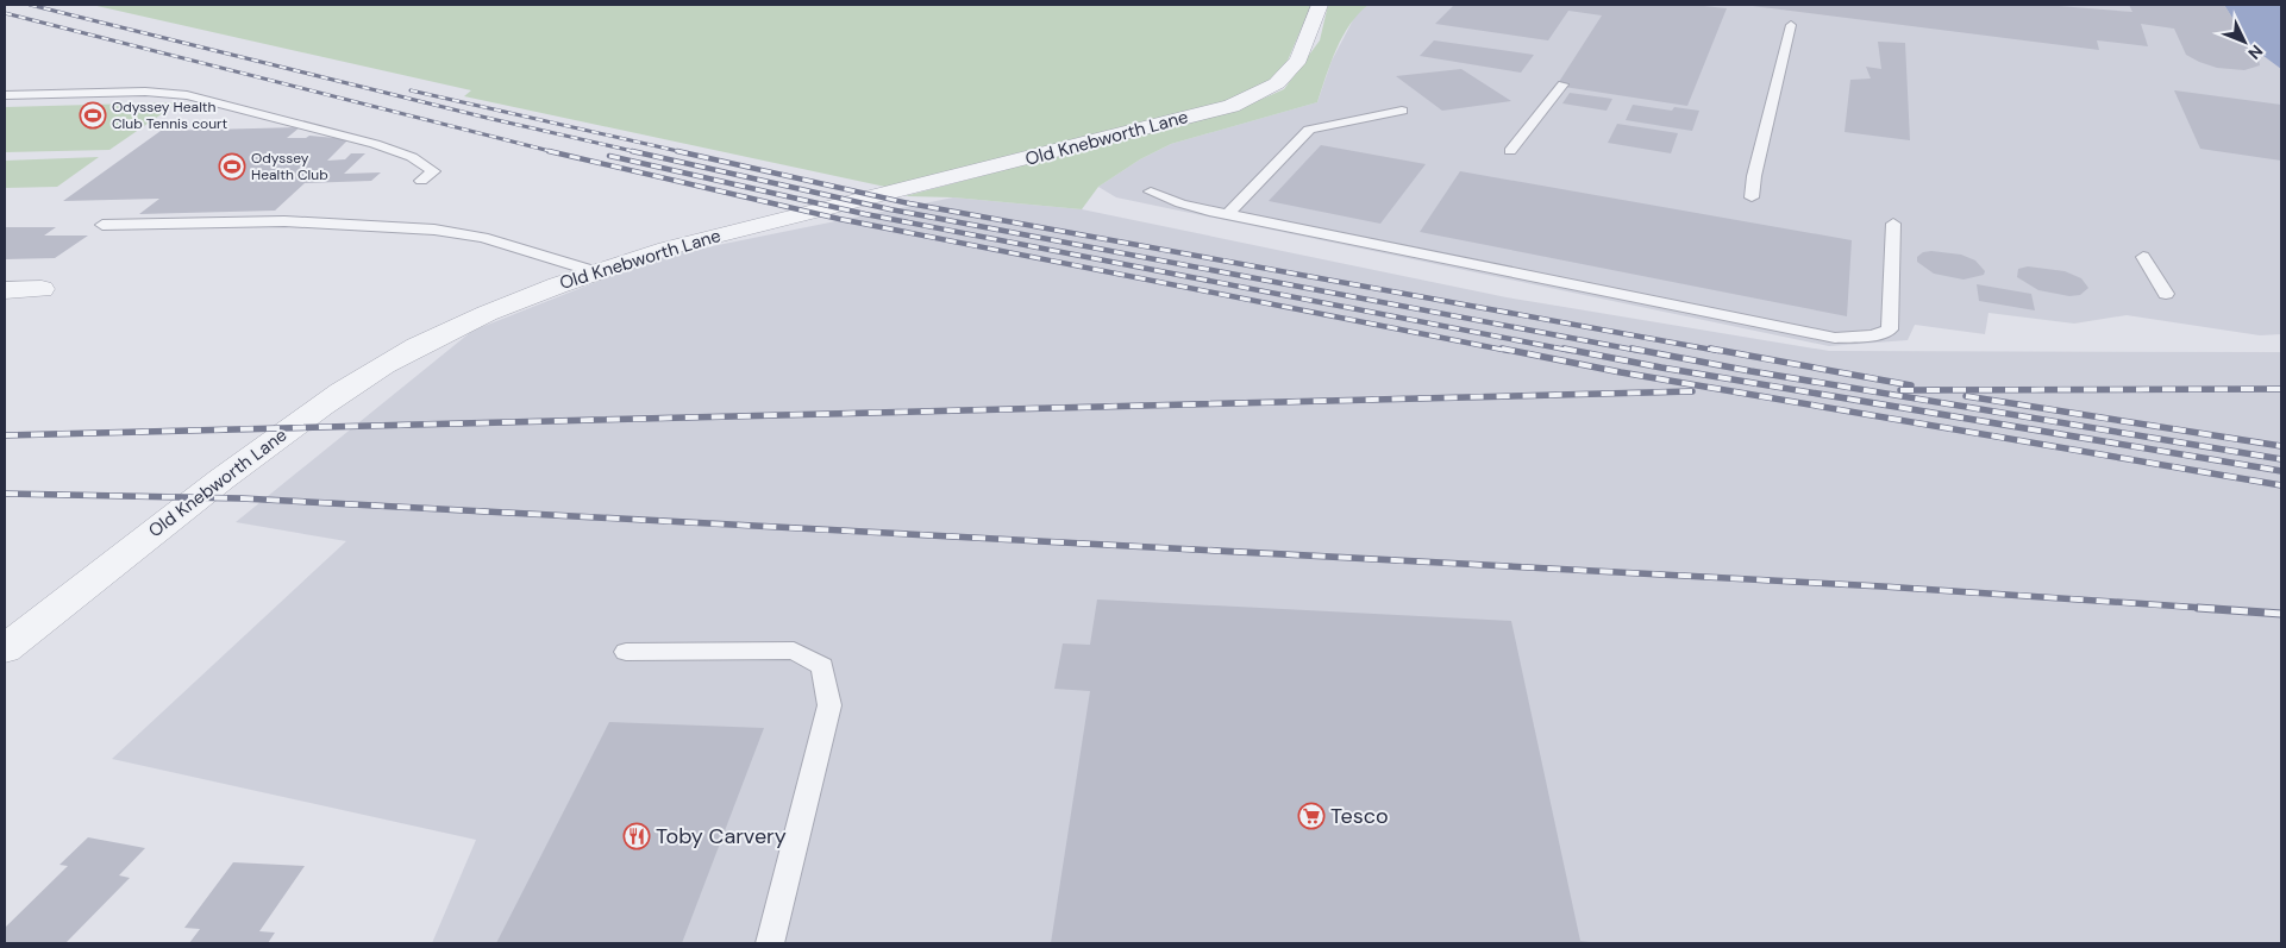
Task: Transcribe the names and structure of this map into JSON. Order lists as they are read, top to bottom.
{
  "streets": {
    "street": ["Old Knebworth Lane"]
  },
  "places": {
    "sports": ["Odyssey Health Club Tennis court", "Odyssey Health Club"],
    "supermarket": ["Tesco"],
    "restaurant": ["Toby Carvery"]
  },
  "north": "bottom right"
}
